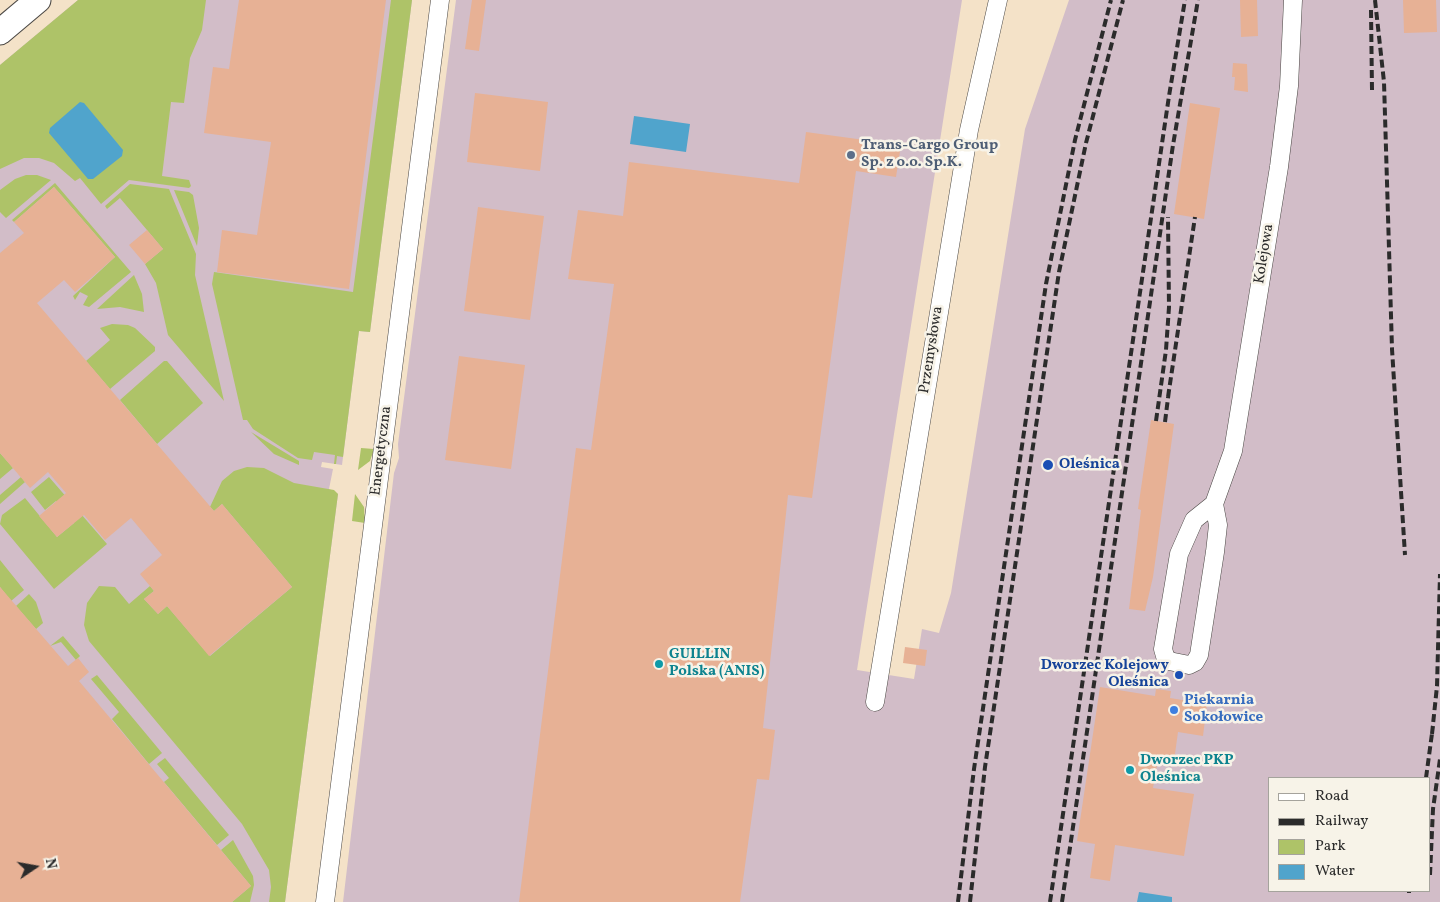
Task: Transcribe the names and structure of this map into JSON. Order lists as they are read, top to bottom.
{
  "streets": {
    "street": ["Kolejowa", "Przemysłowa", "Energetyczna"]
  },
  "places": [
    "Trans-Cargo Group Sp. z o.o. Sp.K.",
    "Oleśnica",
    "GUILLIN Polska (ANIS)",
    "Dworzec Kolejowy Oleśnica",
    "Piekarnia Sokołowice",
    "Dworzec PKP Oleśnica"
  ],
  "legend": [
    "Road",
    "Railway",
    "Park",
    "Water"
  ],
  "north": "right"
}
